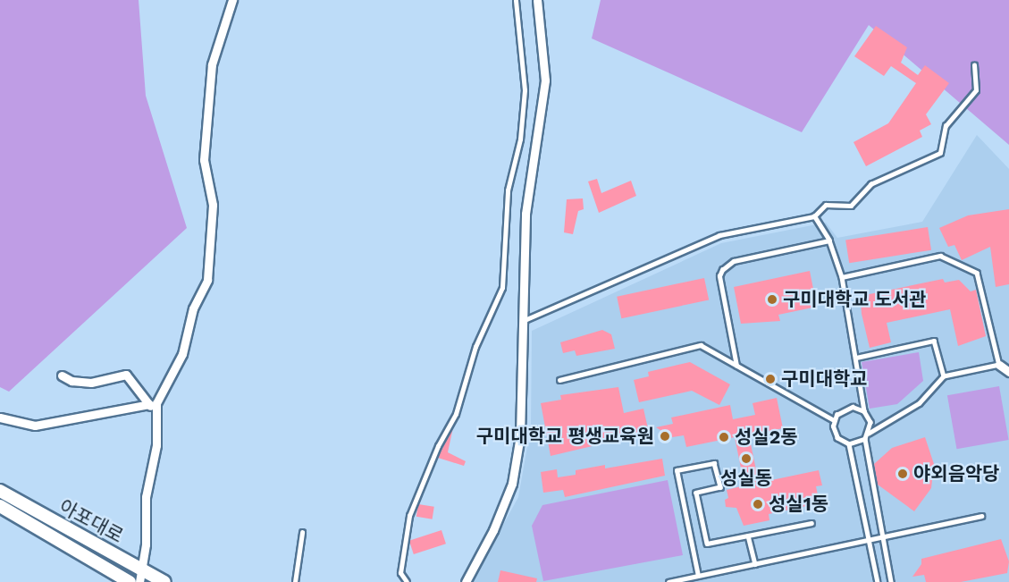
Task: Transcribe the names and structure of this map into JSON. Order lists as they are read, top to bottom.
{
  "streets": {
    "main road": ["아포대로"]
  },
  "places": [
    "구미대학교 도서관",
    "구미대학교",
    "구미대학교 평생교육원",
    "성실2동",
    "성실동",
    "야외음악당",
    "성실1동"
  ]
}
